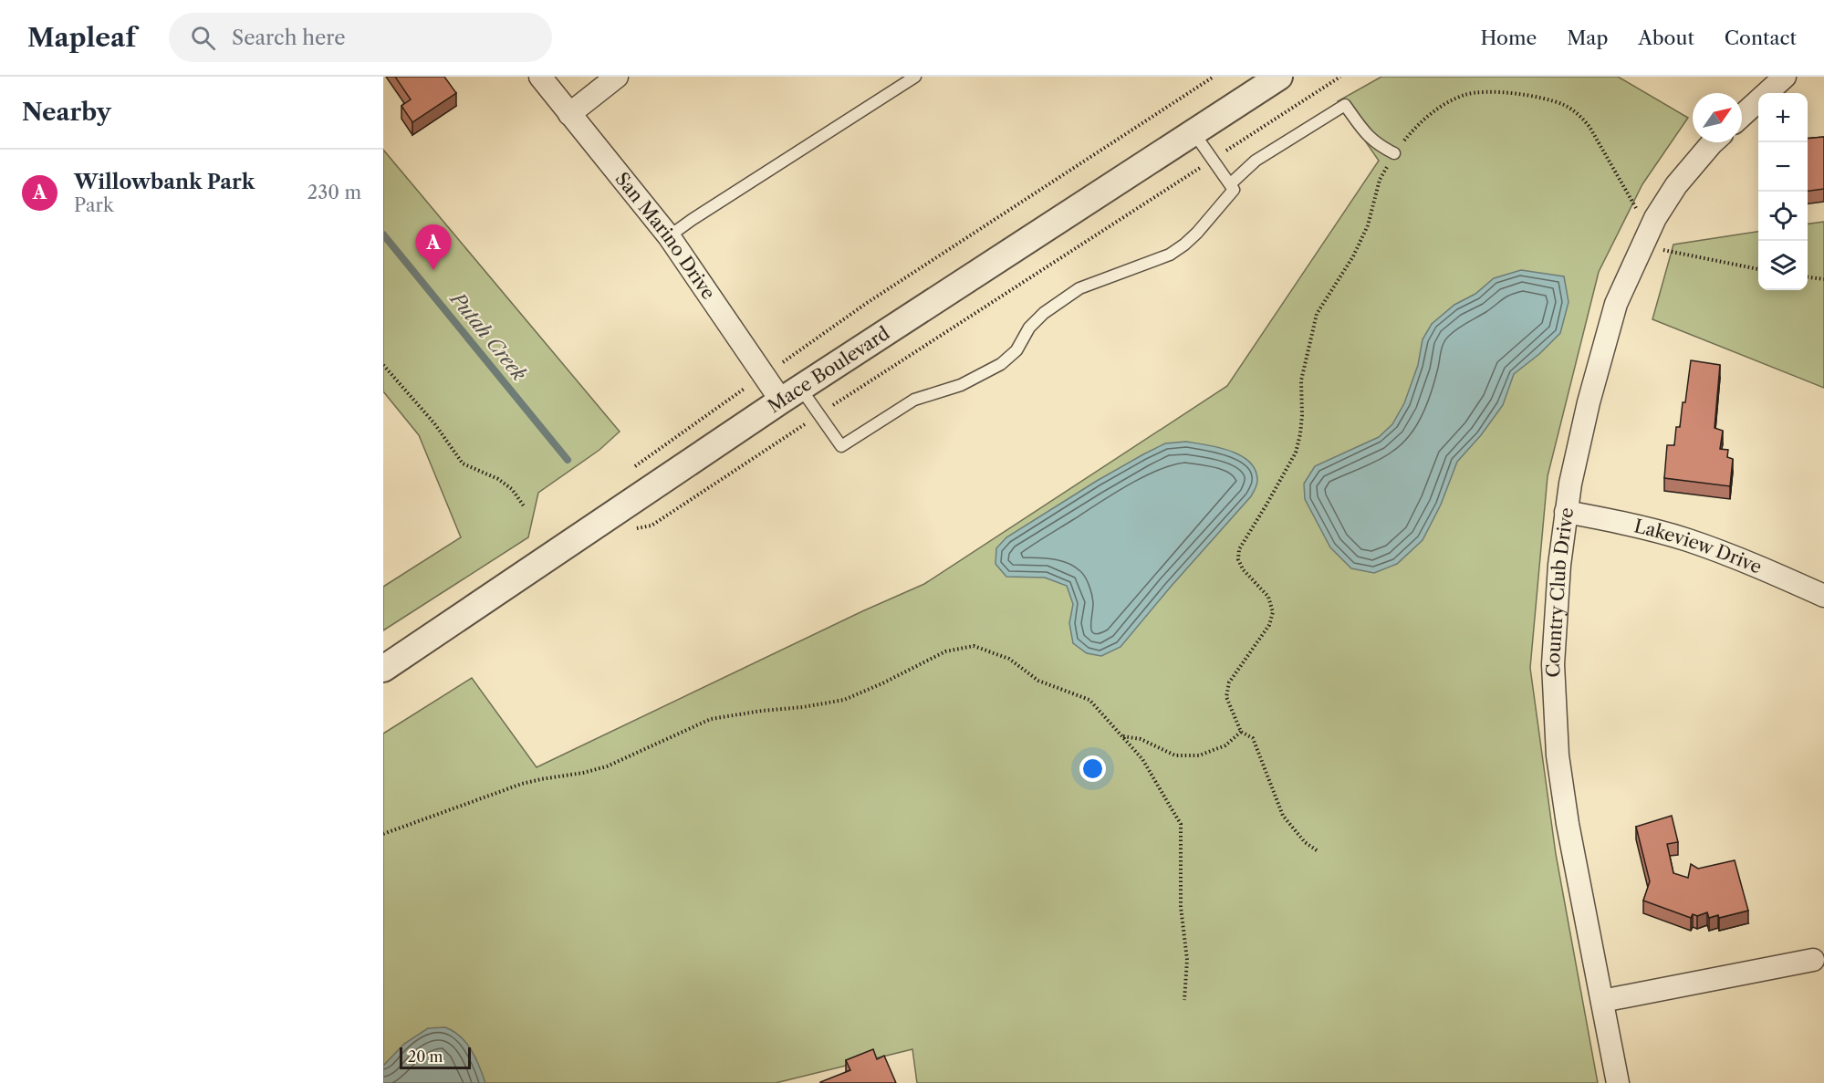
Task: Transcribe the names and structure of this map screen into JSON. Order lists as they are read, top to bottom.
{
  "streets": {
    "street": [
      "San Marino Drive",
      "Mace Boulevard",
      "Lakeview Drive",
      "Country Club Drive"
    ]
  },
  "crossings": [
    ["San Marino Drive", "Mace Boulevard"],
    ["Lakeview Drive", "Country Club Drive"]
  ],
  "water": ["Putah Creek"],
  "scale_bar": "20 m",
  "north": "top right",
  "page": {
    "header": "Mapleaf",
    "search": "Search here",
    "nav": [
      "Home",
      "Map",
      "About",
      "Contact"
    ],
    "heading": "Nearby",
    "map_buttons": ["+", "−"],
    "list": [
      {
        "mark": "A",
        "name": "Willowbank Park",
        "note": "Park",
        "value": "230 m"
      }
    ],
    "pins": "A",
    "scale": "20 m"
  }
}
